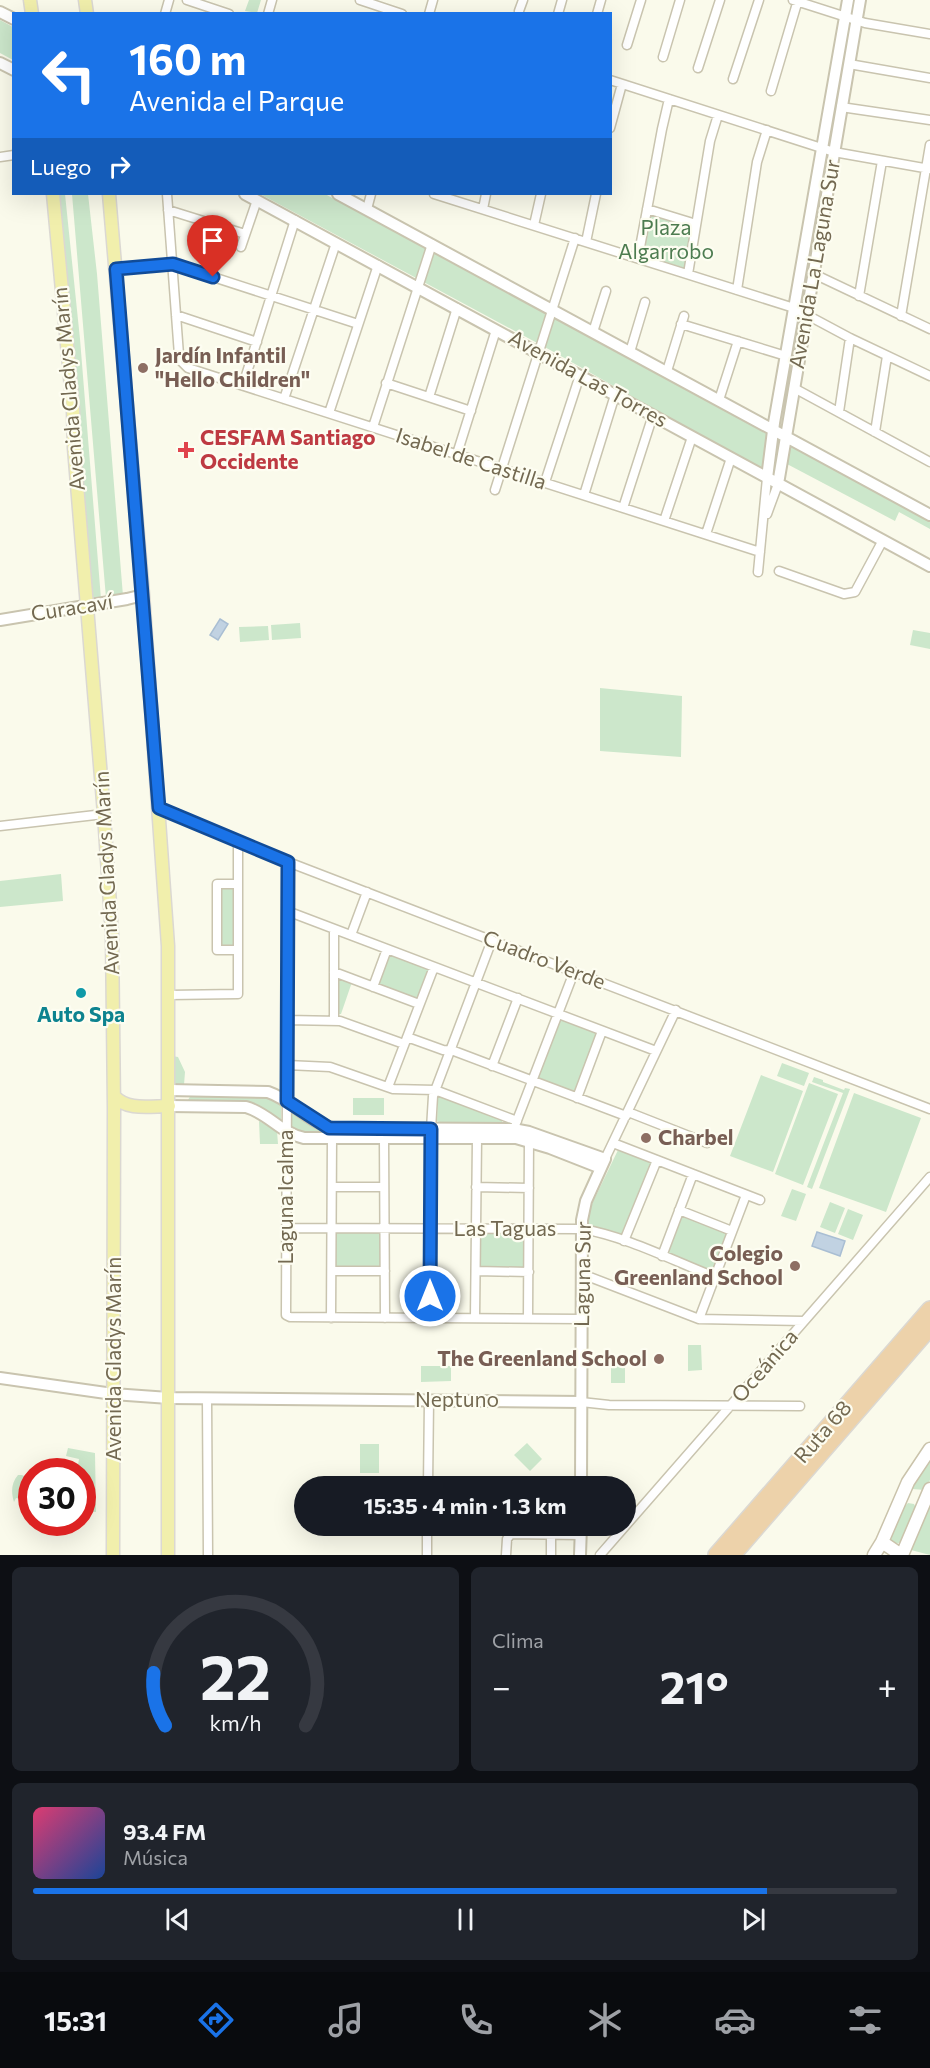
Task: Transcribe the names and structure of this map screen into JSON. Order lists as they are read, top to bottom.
{
  "streets": {
    "highway": ["Ruta 68"],
    "main road": ["Avenida Gladys Marín"],
    "street": [
      "Avenida La Laguna Sur",
      "Avenida Las Torres",
      "Isabel de Castilla",
      "Curacaví",
      "Cuadro Verde",
      "Laguna Icalma",
      "Las Taguas",
      "Laguna Sur",
      "Oceánica",
      "Neptuno"
    ]
  },
  "crossings": [
    ["Avenida La Laguna Sur", "Avenida Las Torres"],
    ["Avenida La Laguna Sur", "Isabel de Castilla"],
    ["Avenida Gladys Marín", "Curacaví"],
    ["Avenida Gladys Marín", "Neptuno"],
    ["Cuadro Verde", "Laguna Icalma"],
    ["Cuadro Verde", "Laguna Sur"],
    ["Laguna Icalma", "Las Taguas"],
    ["Las Taguas", "Laguna Sur"],
    ["Laguna Sur", "Neptuno"],
    ["Oceánica", "Neptuno"]
  ],
  "parks": ["Plaza Algarrobo"],
  "places": {
    "other": [
      "Jardín Infantil \"Hello Children\"",
      "Auto Spa",
      "Charbel",
      "Colegio Greenland School",
      "The Greenland School"
    ],
    "health": ["CESFAM Santiago Occidente"]
  },
  "page": {
    "turn": ["160 m", "Avenida el Parque"],
    "then": "Luego",
    "limit": "30",
    "trip": "15:35 · 4 min · 1.3 km",
    "tile": "Clima",
    "heat": ["−", "21°", "+"],
    "song": ["93.4 FM", "Música"],
    "tabs": "15:31",
    "gauge": ["22", "km/h"]
  }
}
